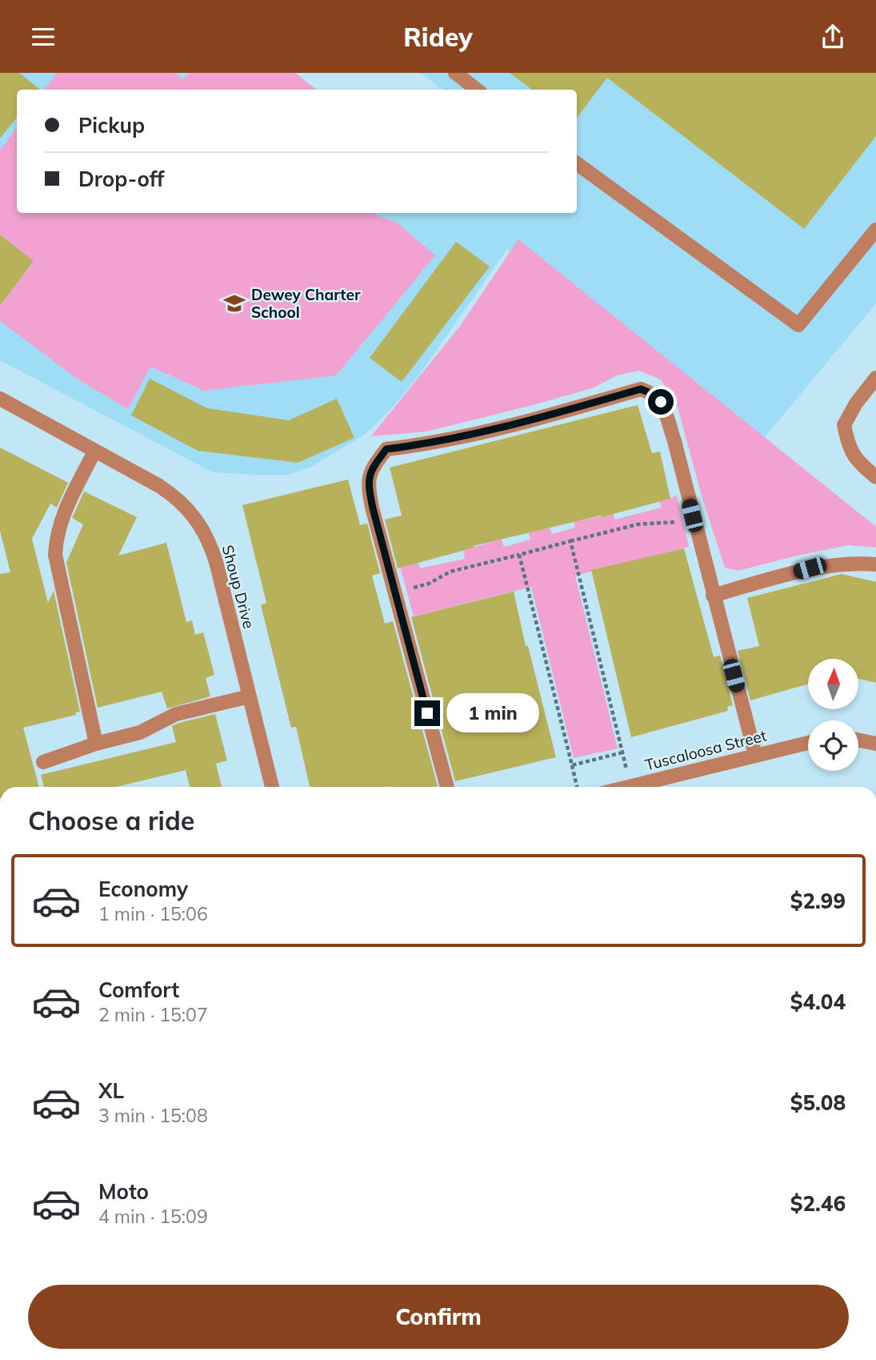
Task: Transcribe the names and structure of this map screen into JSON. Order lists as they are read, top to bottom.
{
  "streets": {
    "street": ["Shoup Drive", "Tuscaloosa Street"]
  },
  "places": {
    "school or university": ["Dewey Charter School"]
  },
  "north": "top",
  "page": {
    "header": "Ridey",
    "banner": ["Pickup", "Drop-off"],
    "bubble": "1 min",
    "heading": "Choose a ride",
    "list": [
      {
        "name": "Economy",
        "note": "1 min · 15:06",
        "value": "$2.99"
      },
      {
        "name": "Comfort",
        "note": "2 min · 15:07",
        "value": "$4.04"
      },
      {
        "name": "XL",
        "note": "3 min · 15:08",
        "value": "$5.08"
      },
      {
        "name": "Moto",
        "note": "4 min · 15:09",
        "value": "$2.46"
      }
    ],
    "buttons": "Confirm"
  }
}
